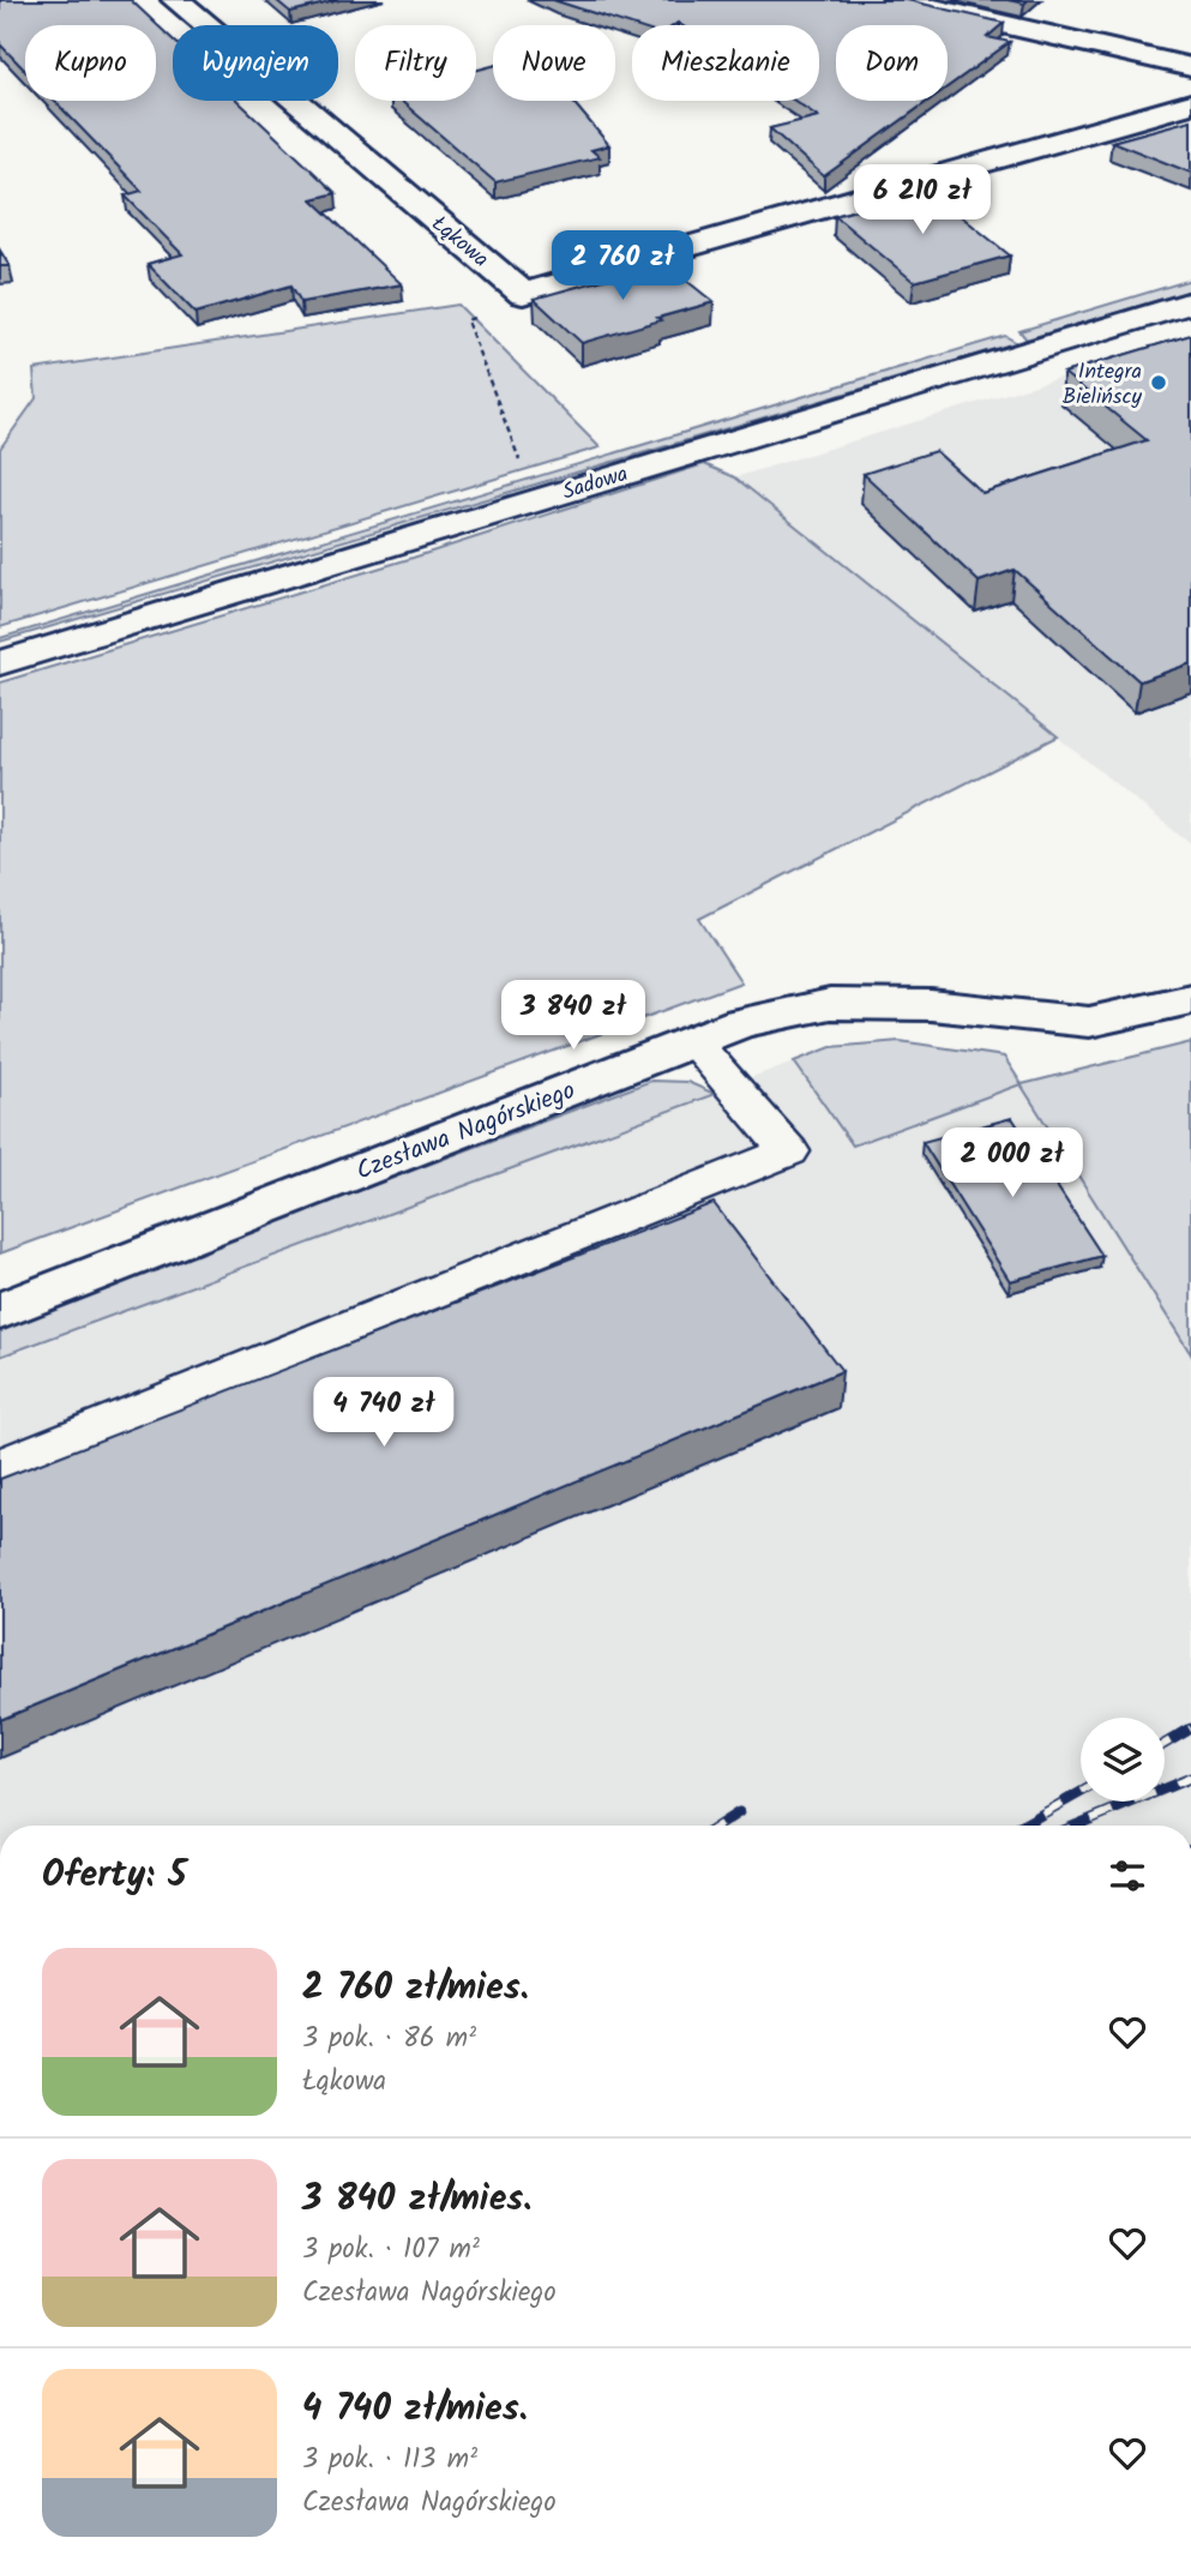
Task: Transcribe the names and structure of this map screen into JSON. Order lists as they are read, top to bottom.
{
  "streets": {
    "street": ["Łąkowa", "Sadowa", "Czesława Nagórskiego"]
  },
  "places": ["Integra Bielińscy"],
  "page": {
    "chip": [
      "Kupno",
      "Wynajem",
      "Filtry",
      "Nowe",
      "Mieszkanie",
      "Dom"
    ],
    "price": [
      "6 210 zł",
      "2 760 zł",
      "3 840 zł",
      "2 000 zł",
      "4 740 zł"
    ],
    "heading": "Oferty: 5",
    "list": [
      {
        "name": "2 760 zł/mies.",
        "note": "3 pok. · 86 m² · Łąkowa"
      },
      {
        "name": "3 840 zł/mies.",
        "note": "3 pok. · 107 m² · Czesława Nagórskiego"
      },
      {
        "name": "4 740 zł/mies.",
        "note": "3 pok. · 113 m² · Czesława Nagórskiego"
      }
    ]
  }
}
